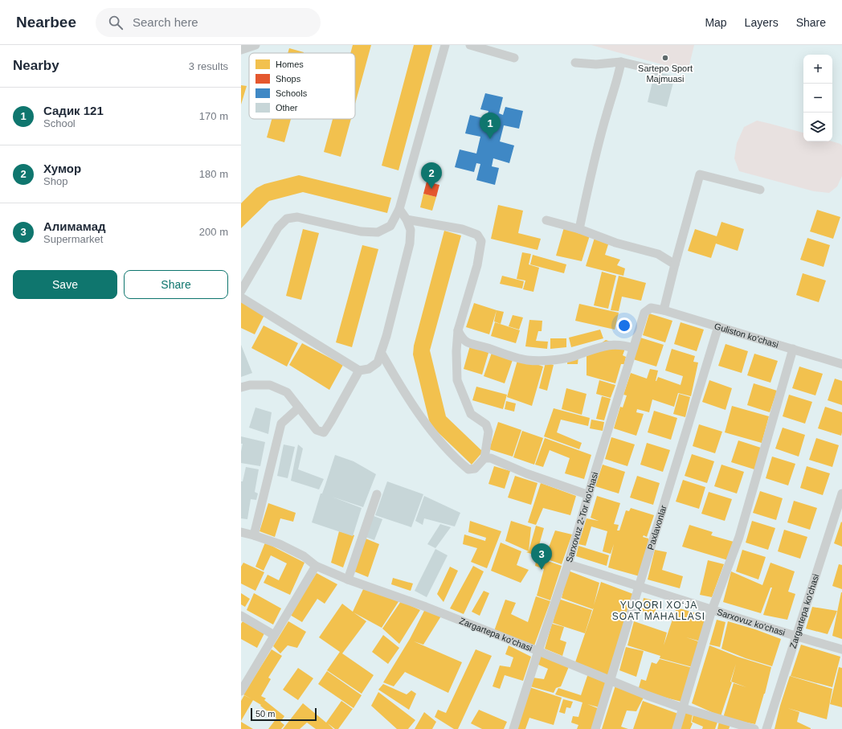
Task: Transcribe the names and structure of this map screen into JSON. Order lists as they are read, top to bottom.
{
  "streets": {
    "street": [
      "Guliston ko'chasi",
      "Sarxovuz 2-Tor ko'chasi",
      "Paxlavonlar",
      "Zargartepa ko'chasi",
      "Sarxovuz ko'chasi"
    ]
  },
  "crossings": [
    ["Guliston ko'chasi", "Sarxovuz 2-Tor ko'chasi"],
    ["Guliston ko'chasi", "Paxlavonlar"],
    ["Sarxovuz 2-Tor ko'chasi", "Zargartepa ko'chasi"],
    ["Sarxovuz 2-Tor ko'chasi", "Sarxovuz ko'chasi"],
    ["Paxlavonlar", "Zargartepa ko'chasi"],
    ["Paxlavonlar", "Sarxovuz ko'chasi"],
    ["Zargartepa ko'chasi", "Sarxovuz ko'chasi"]
  ],
  "districts": ["YUQORI XO‘JA SOAT MAHALLASI"],
  "places": ["Sartepo Sport Majmuasi"],
  "legend": [
    "Homes",
    "Shops",
    "Schools",
    "Other"
  ],
  "scale_bar": "50 m",
  "page": {
    "header": "Nearbee",
    "search": "Search here",
    "nav": ["Map", "Layers", "Share"],
    "heading": ["Nearby", "3 results"],
    "map_buttons": ["+", "−"],
    "list": [
      {
        "mark": "1",
        "name": "Садик 121",
        "note": "School",
        "value": "170 m"
      },
      {
        "mark": "2",
        "name": "Хумор",
        "note": "Shop",
        "value": "180 m"
      },
      {
        "mark": "3",
        "name": "Алимамад",
        "note": "Supermarket",
        "value": "200 m"
      }
    ],
    "pins": ["1", "2", "3"],
    "buttons": ["Save", "Share"],
    "scale": "50 m"
  }
}
